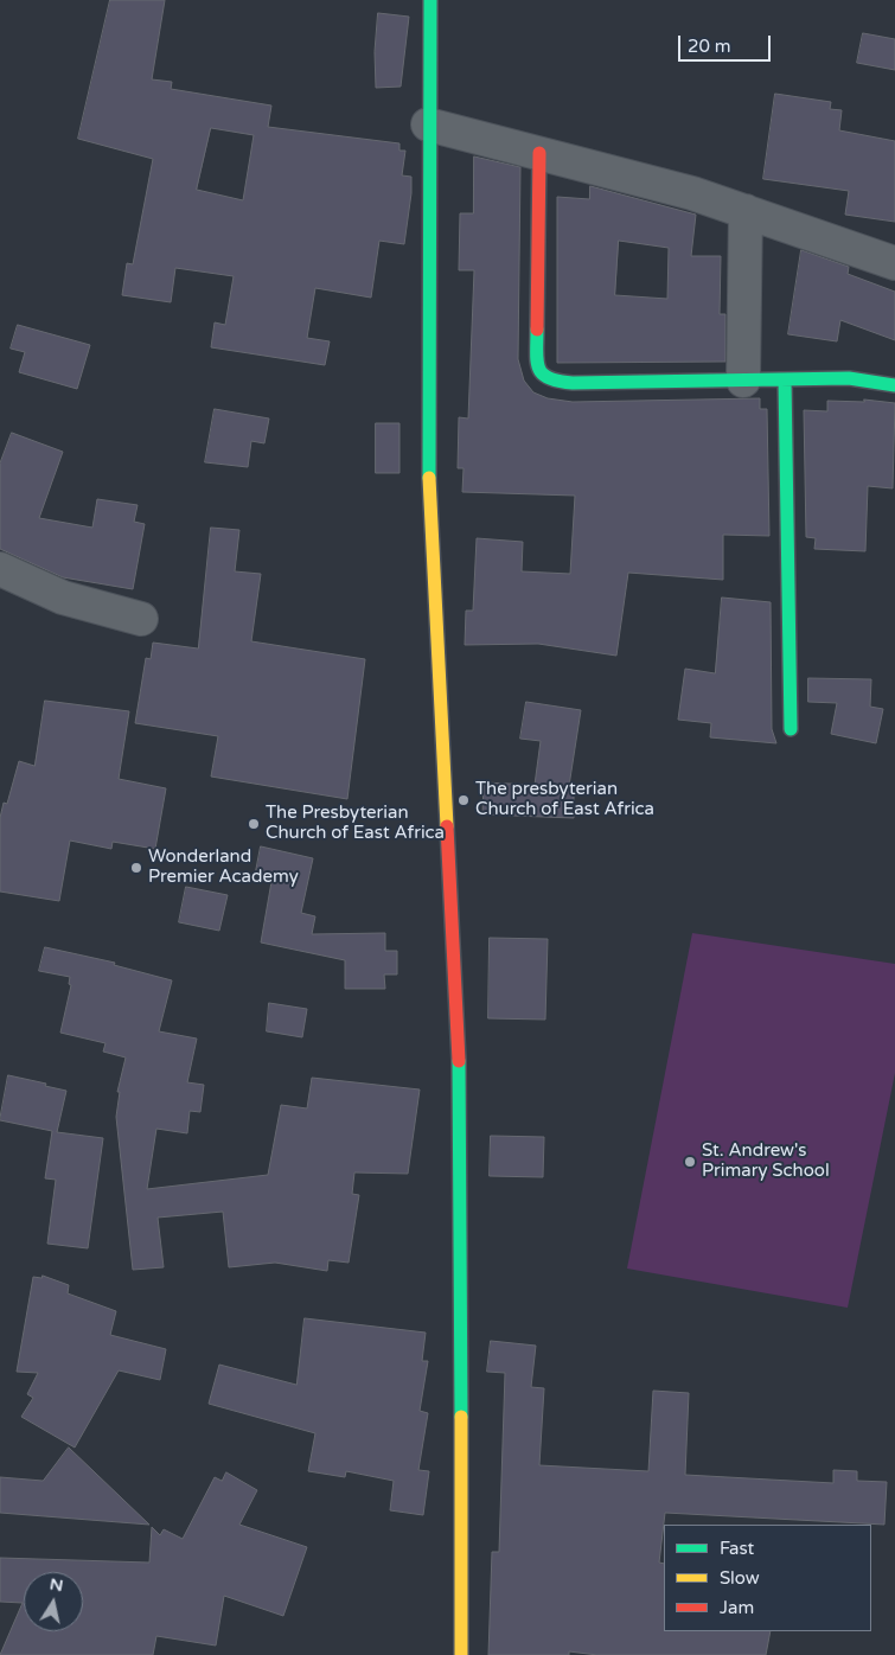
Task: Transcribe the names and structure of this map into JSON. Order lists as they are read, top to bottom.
{
  "places": [
    "The presbyterian Church of East Africa",
    "The Presbyterian Church of East Africa",
    "Wonderland Premier Academy",
    "St. Andrew's Primary School"
  ],
  "legend": ["Fast", "Slow", "Jam"],
  "scale_bar": "20 m",
  "north": "top"
}
